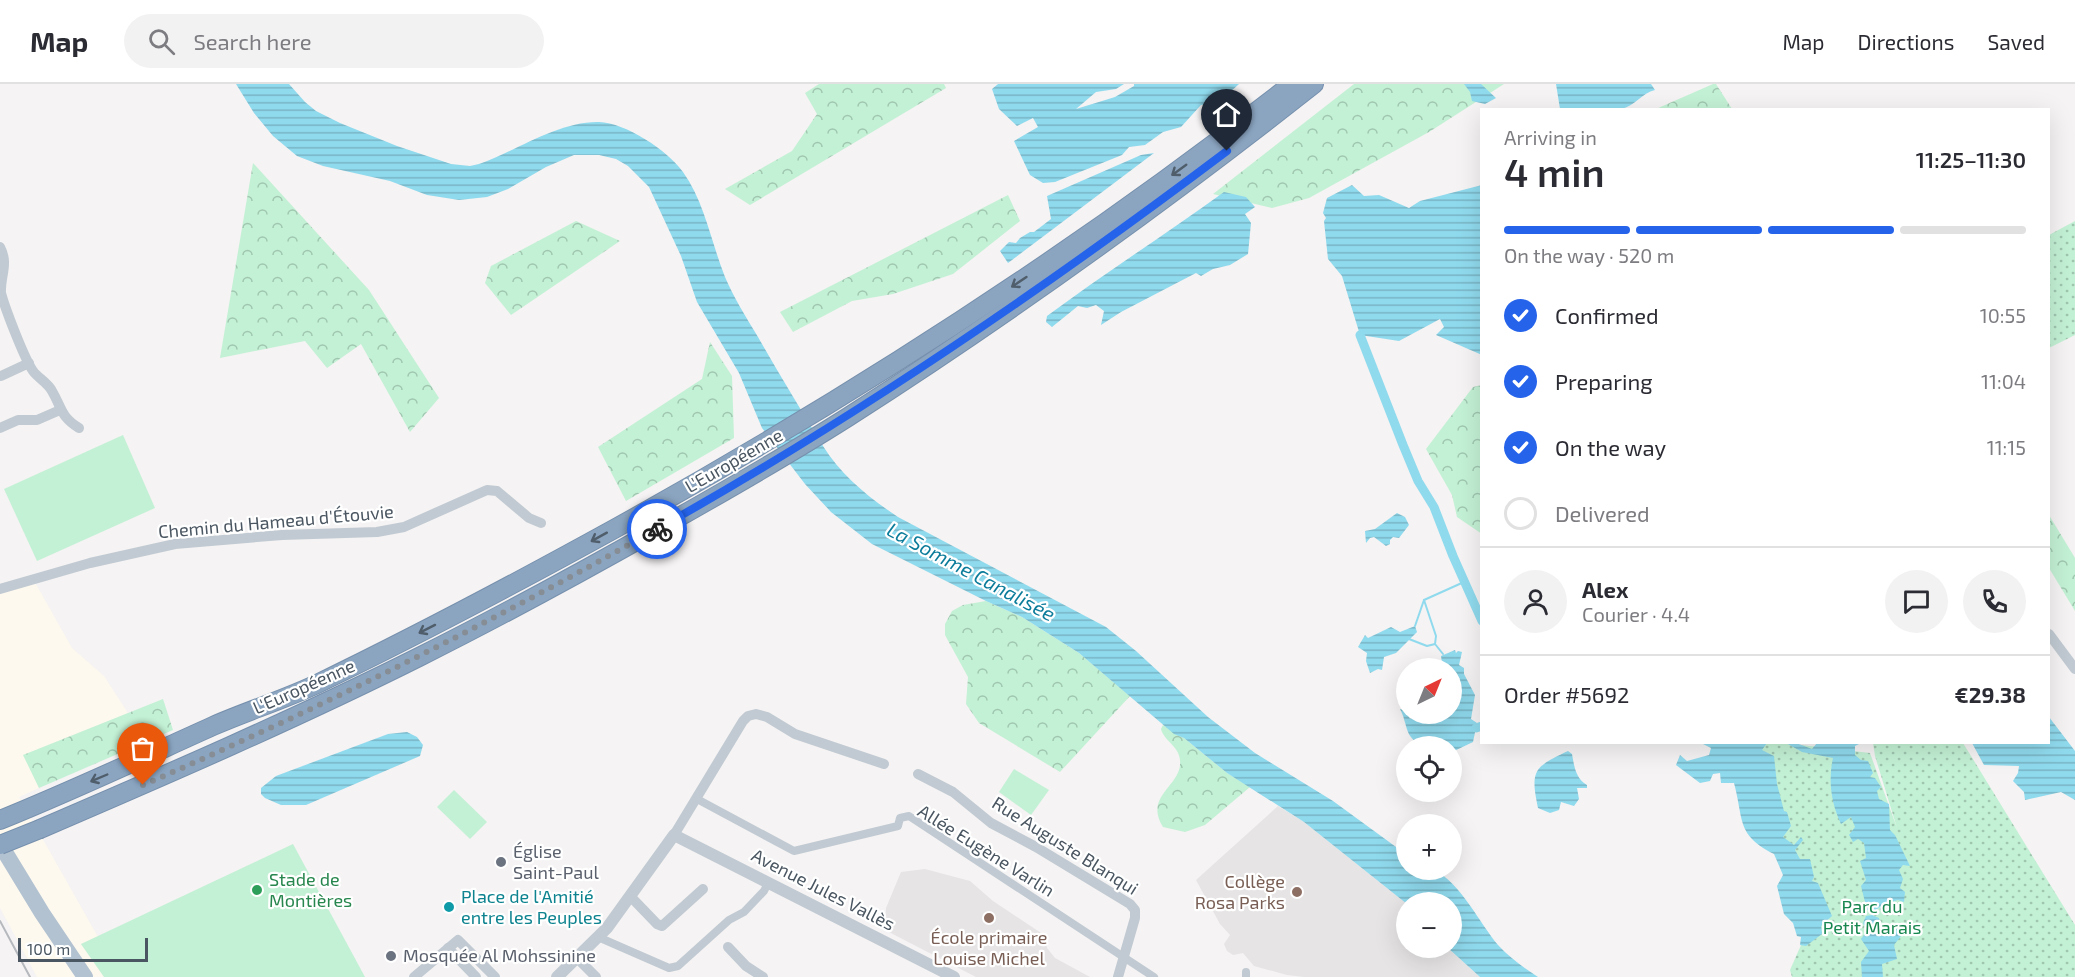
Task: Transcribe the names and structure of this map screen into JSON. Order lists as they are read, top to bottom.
{
  "streets": {
    "highway": ["L'Européenne"],
    "street": [
      "Chemin du Hameau d'Étouvie",
      "Rue Auguste Blanqui",
      "Allée Eugène Varlin",
      "Avenue Jules Vallès"
    ]
  },
  "crossings": [
    ["Rue Auguste Blanqui", "Allée Eugène Varlin"]
  ],
  "water": ["La Somme Canalisée"],
  "parks": ["Parc du Petit Marais"],
  "places": [
    "Église Saint-Paul",
    "Stade de Montières",
    "Collège Rosa Parks",
    "Place de l'Amitié entre les Peuples",
    "École primaire Louise Michel",
    "Mosquée Al Mohssinine"
  ],
  "scale_bar": "100 m",
  "north": "top right",
  "page": {
    "header": "Map",
    "search": "Search here",
    "nav": ["Map", "Directions", "Saved"],
    "heading": ["4 min", "Arriving in", "11:25–11:30"],
    "panel": [
      "Alex",
      "Courier · 4.4",
      "Order #5692",
      "€29.38"
    ],
    "bar": "On the way · 520 m",
    "list": [
      ["Confirmed", "10:55"],
      ["Preparing", "11:04"],
      ["On the way", "11:15"],
      "Delivered"
    ],
    "map_buttons": ["+", "−"],
    "scale": "100 m"
  }
}
